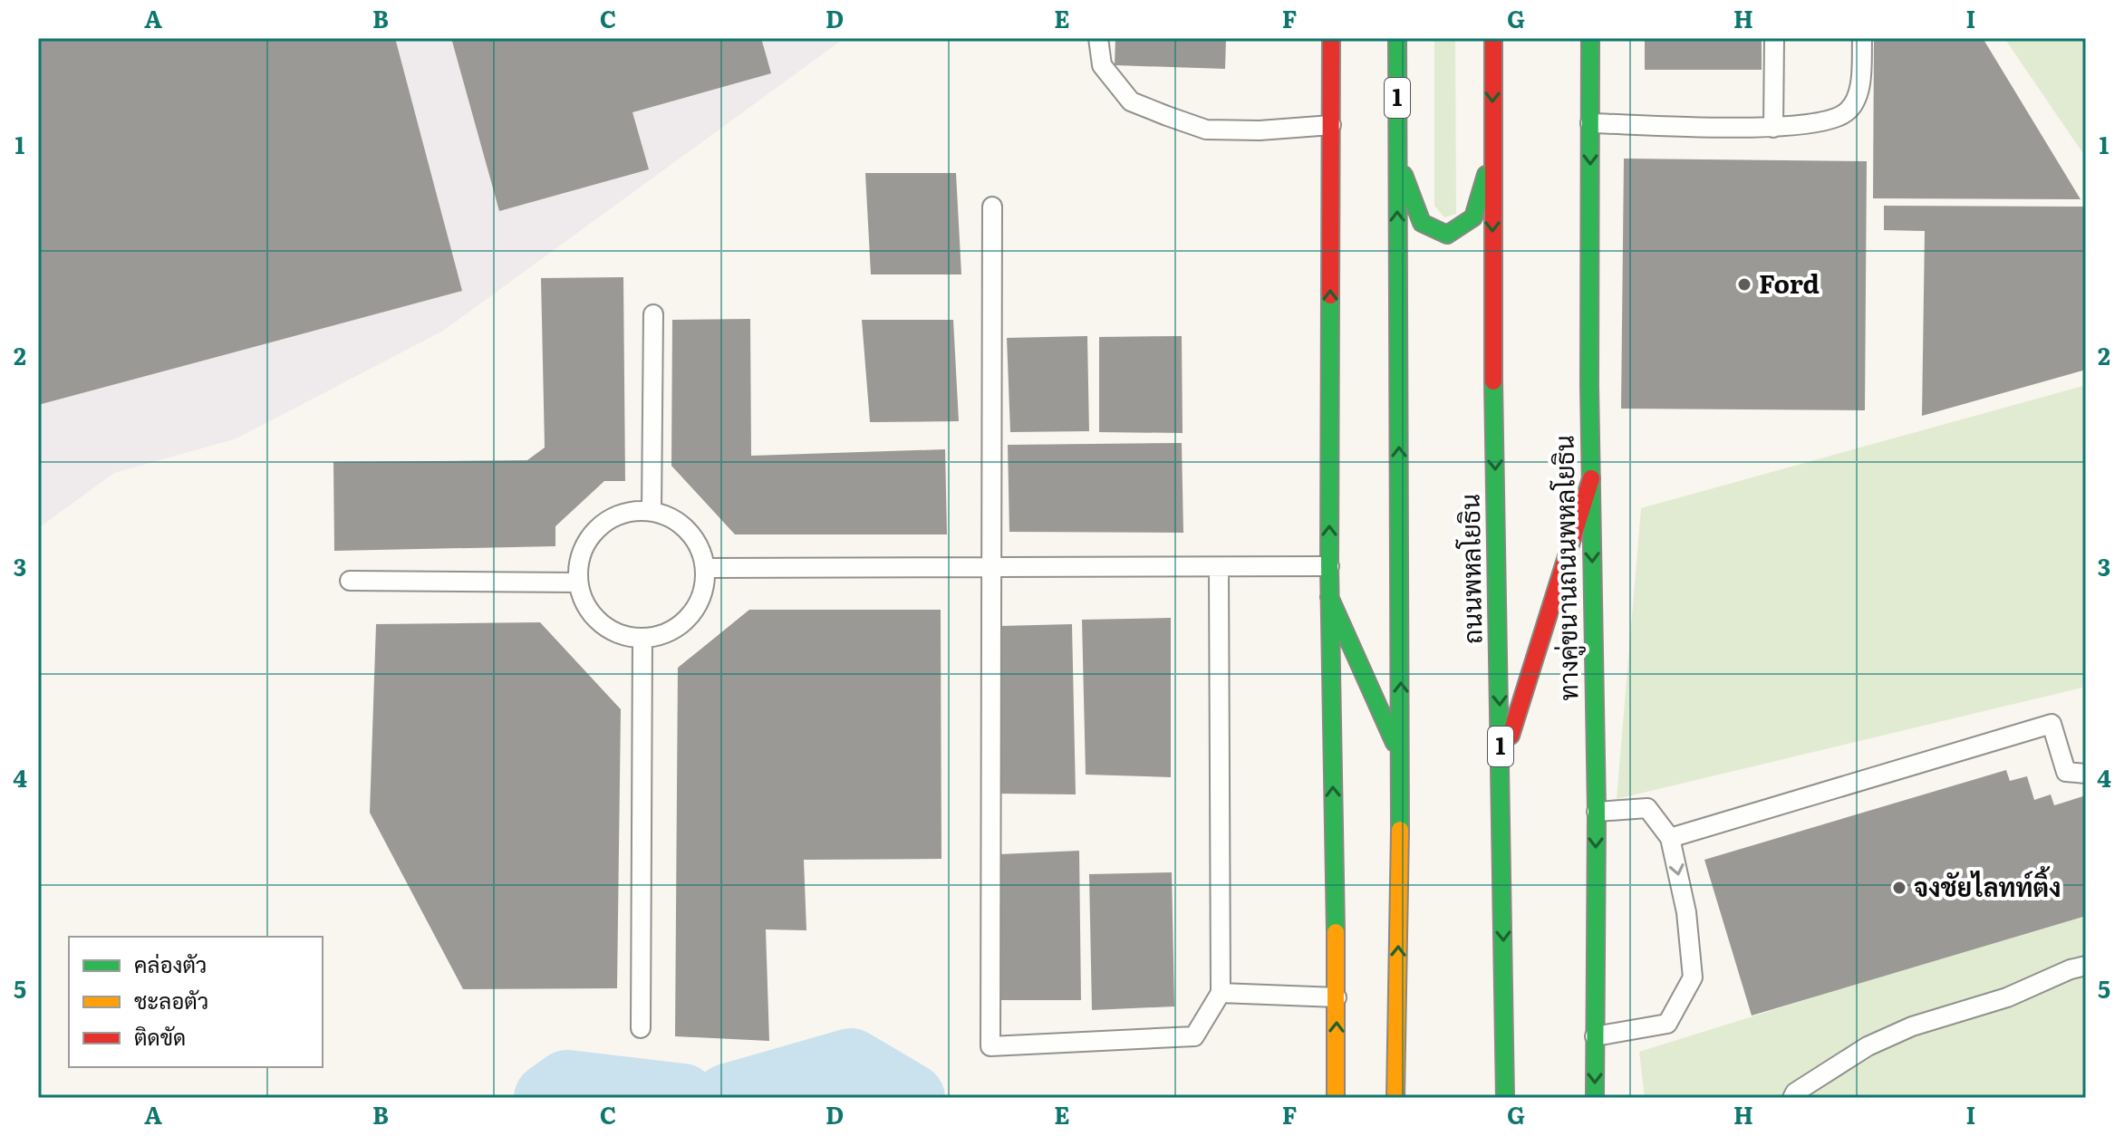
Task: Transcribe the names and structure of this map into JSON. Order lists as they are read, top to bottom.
{
  "streets": {
    "main road": ["1", "ทางคู่ขนานถนนพหลโยธิน", "ถนนพหลโยธิน"]
  },
  "places": ["Ford", "จงชัยไลทท์ติ้ง"],
  "legend": ["คล่องตัว", "ชะลอตัว", "ติดขัด"],
  "grid": {
    "columns": [
      "A",
      "B",
      "C",
      "D",
      "E",
      "F",
      "G",
      "H",
      "I"
    ],
    "rows": [
      "1",
      "2",
      "3",
      "4",
      "5"
    ]
  }
}
